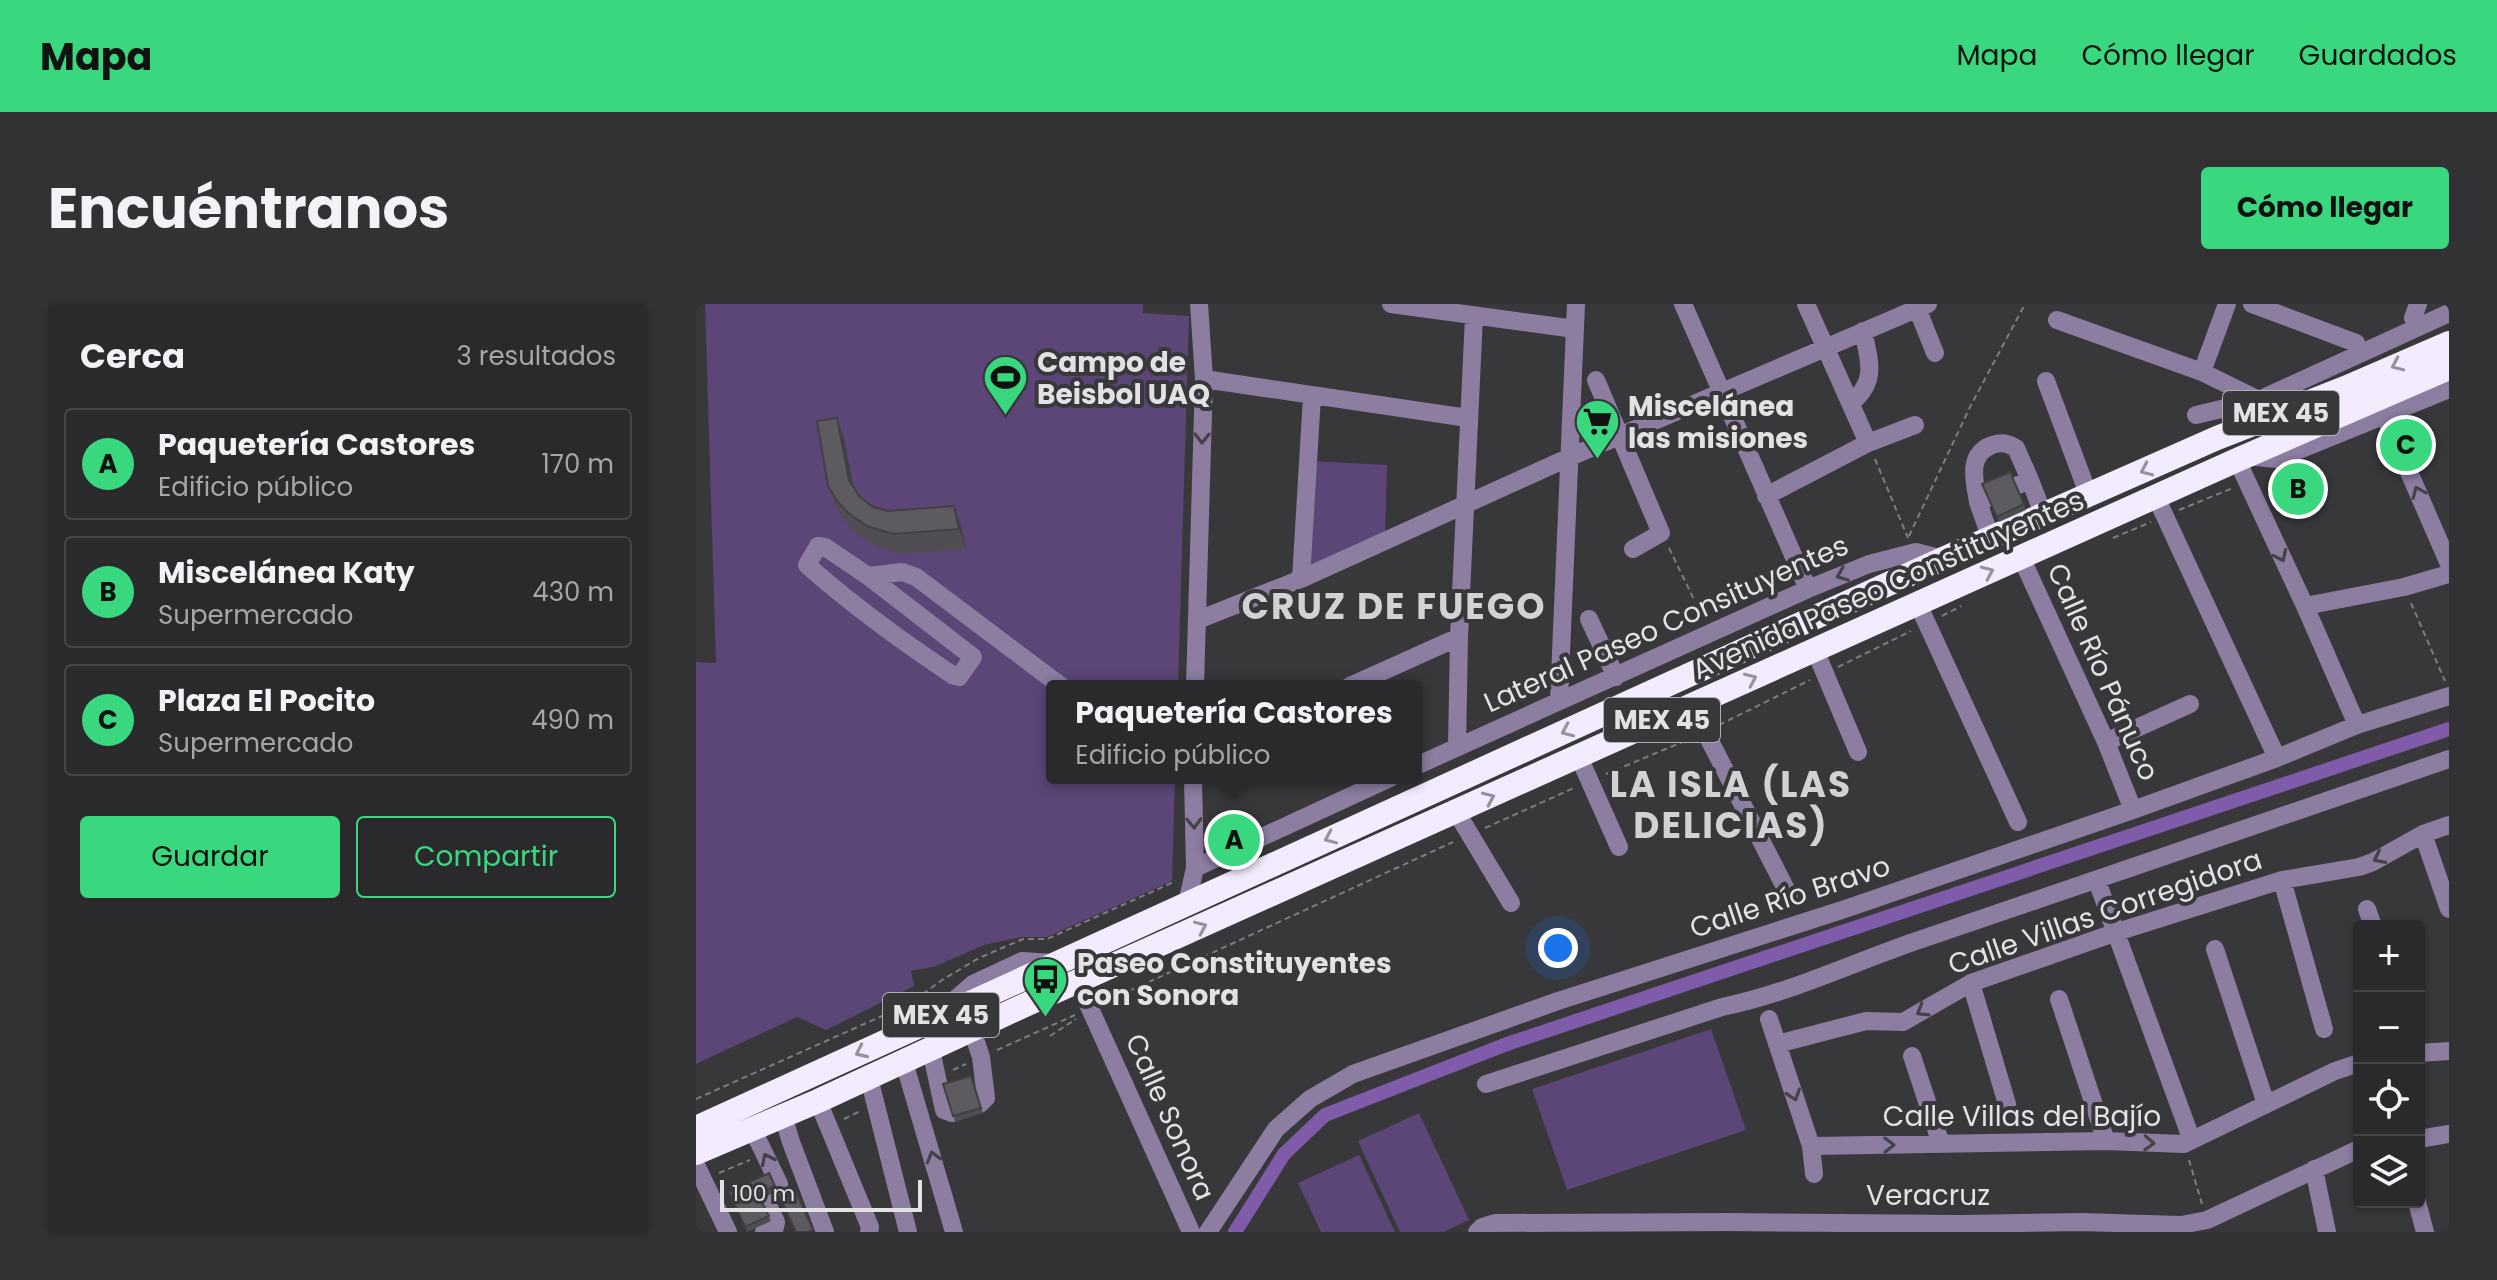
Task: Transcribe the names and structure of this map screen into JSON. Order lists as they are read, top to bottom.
{
  "streets": {
    "highway": ["MEX 45", "Avenida Paseo Constituyentes"],
    "street": [
      "Lateral Paseo Consituyentes",
      "Calle Río Pánuco",
      "Calle Río Bravo",
      "Calle Villas Corregidora",
      "Calle Villas del Bajío",
      "Calle Sonora",
      "Veracruz"
    ]
  },
  "crossings": [
    ["Avenida Paseo Constituyentes", "Lateral Paseo Consituyentes"],
    ["Avenida Paseo Constituyentes", "Calle Río Pánuco"],
    ["Avenida Paseo Constituyentes", "Calle Sonora"],
    ["Calle Río Pánuco", "Calle Río Bravo"]
  ],
  "one_way": ["Calle Villas del Bajío"],
  "districts": ["CRUZ DE FUEGO", "LA ISLA (LAS DELICIAS)"],
  "places": {
    "sports": ["Campo de Beisbol UAQ"],
    "supermarket": ["Miscelánea las misiones"],
    "bus stop": ["Paseo Constituyentes con Sonora"]
  },
  "scale_bar": "100 m",
  "page": {
    "header": "Mapa",
    "nav": ["Mapa", "Cómo llegar", "Guardados"],
    "title": "Encuéntranos",
    "buttons": [
      "Cómo llegar",
      ["Guardar", "Compartir"]
    ],
    "heading": ["Cerca", "3 resultados"],
    "list": [
      {
        "mark": "A",
        "name": "Paquetería Castores",
        "note": "Edificio público",
        "value": "170 m"
      },
      {
        "mark": "B",
        "name": "Miscelánea Katy",
        "note": "Supermercado",
        "value": "430 m"
      },
      {
        "mark": "C",
        "name": "Plaza El Pocito",
        "note": "Supermercado",
        "value": "490 m"
      }
    ],
    "pins": ["C", "B", "A"],
    "popup": ["Paquetería Castores", "Edificio público"],
    "map_buttons": ["+", "−"],
    "scale": "100 m"
  }
}
